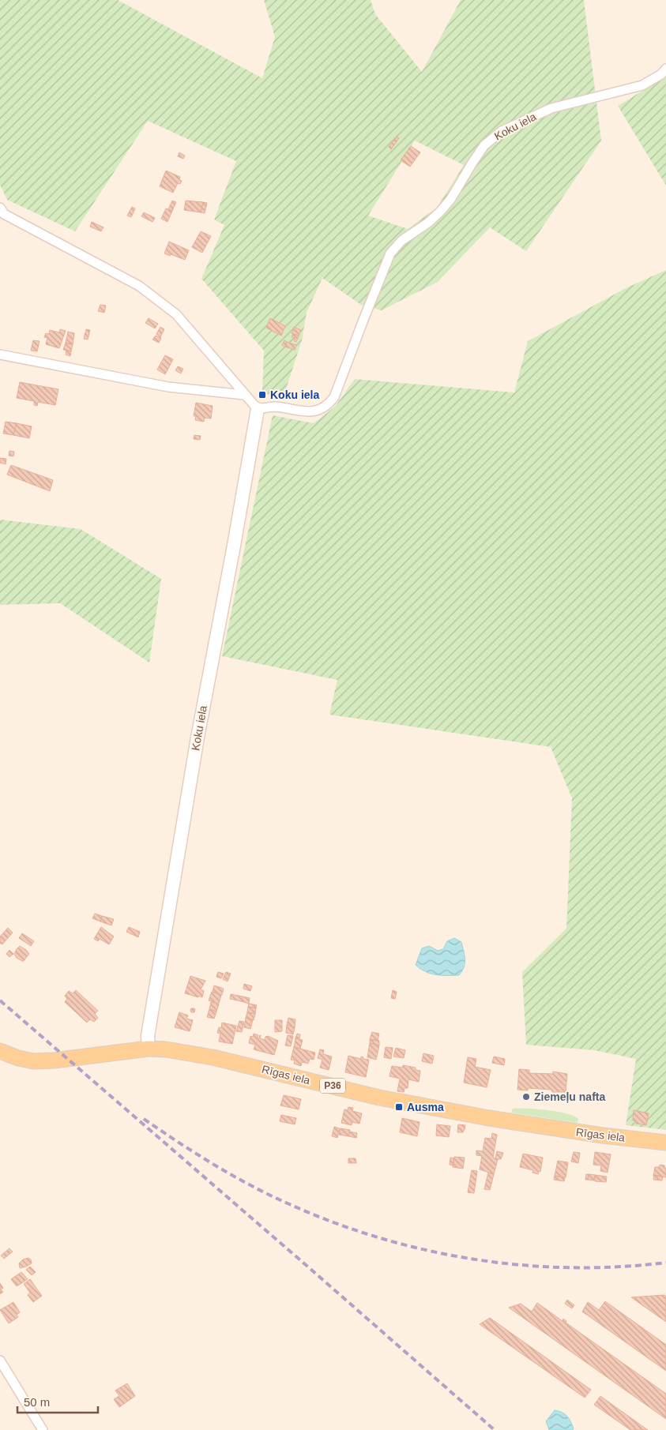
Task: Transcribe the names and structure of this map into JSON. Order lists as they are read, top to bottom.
{
  "streets": {
    "main road": ["Rīgas iela", "P36"],
    "street": ["Koku iela"]
  },
  "crossings": [
    ["Koku iela", "Rīgas iela"]
  ],
  "places": {
    "transit": ["Koku iela", "Ausma"],
    "other": ["Ziemeļu nafta"]
  },
  "scale_bar": "50 m"
}
